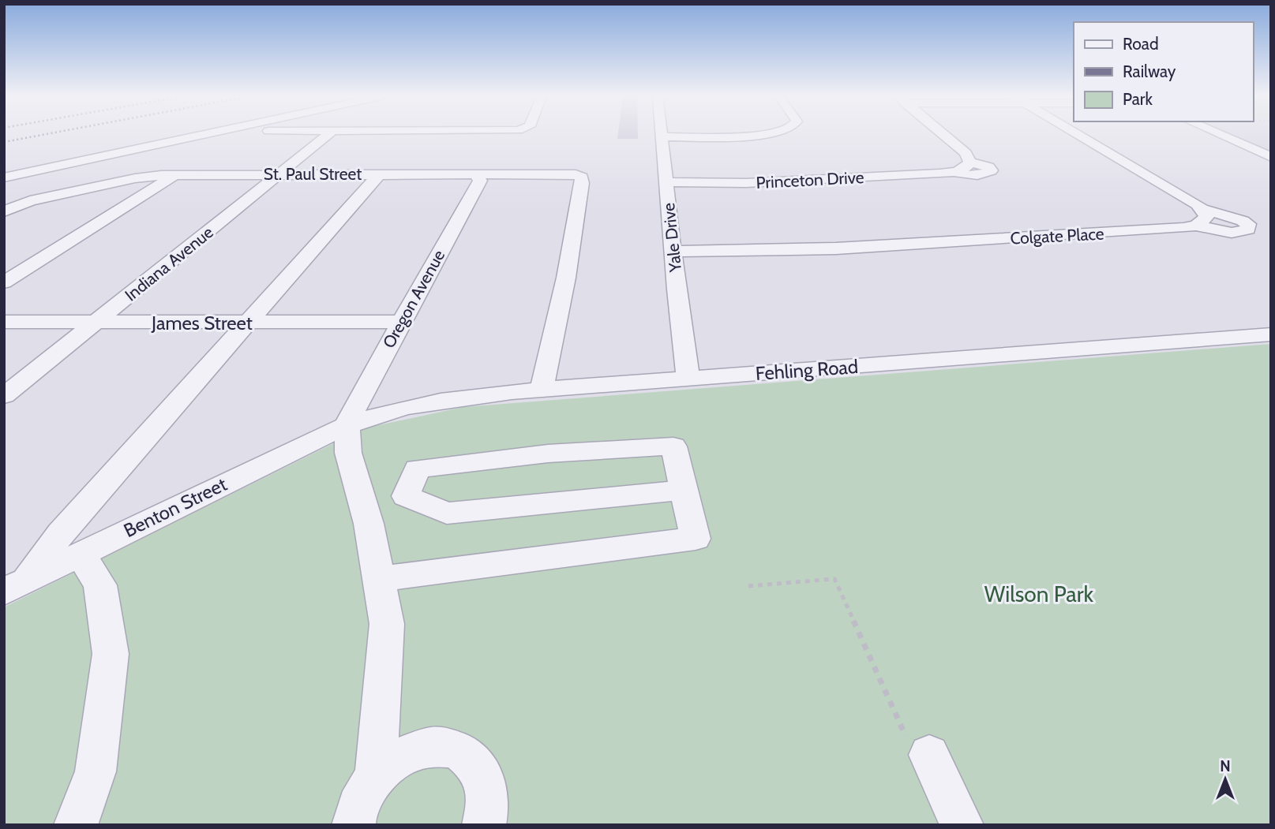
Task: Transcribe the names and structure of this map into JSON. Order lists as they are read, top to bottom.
{
  "streets": {
    "street": [
      "St. Paul Street",
      "Princeton Drive",
      "Colgate Place",
      "Yale Drive",
      "Indiana Avenue",
      "Oregon Avenue",
      "James Street",
      "Fehling Road",
      "Benton Street"
    ]
  },
  "crossings": [
    ["St. Paul Street", "Indiana Avenue"],
    ["St. Paul Street", "Oregon Avenue"],
    ["St. Paul Street", "Fehling Road"],
    ["Princeton Drive", "Yale Drive"],
    ["Colgate Place", "Yale Drive"],
    ["Yale Drive", "Fehling Road"],
    ["Indiana Avenue", "James Street"],
    ["Oregon Avenue", "James Street"],
    ["Oregon Avenue", "Fehling Road"],
    ["Oregon Avenue", "Benton Street"],
    ["Fehling Road", "Benton Street"]
  ],
  "parks": ["Wilson Park"],
  "legend": ["Road", "Railway", "Park"],
  "north": "top"
}
